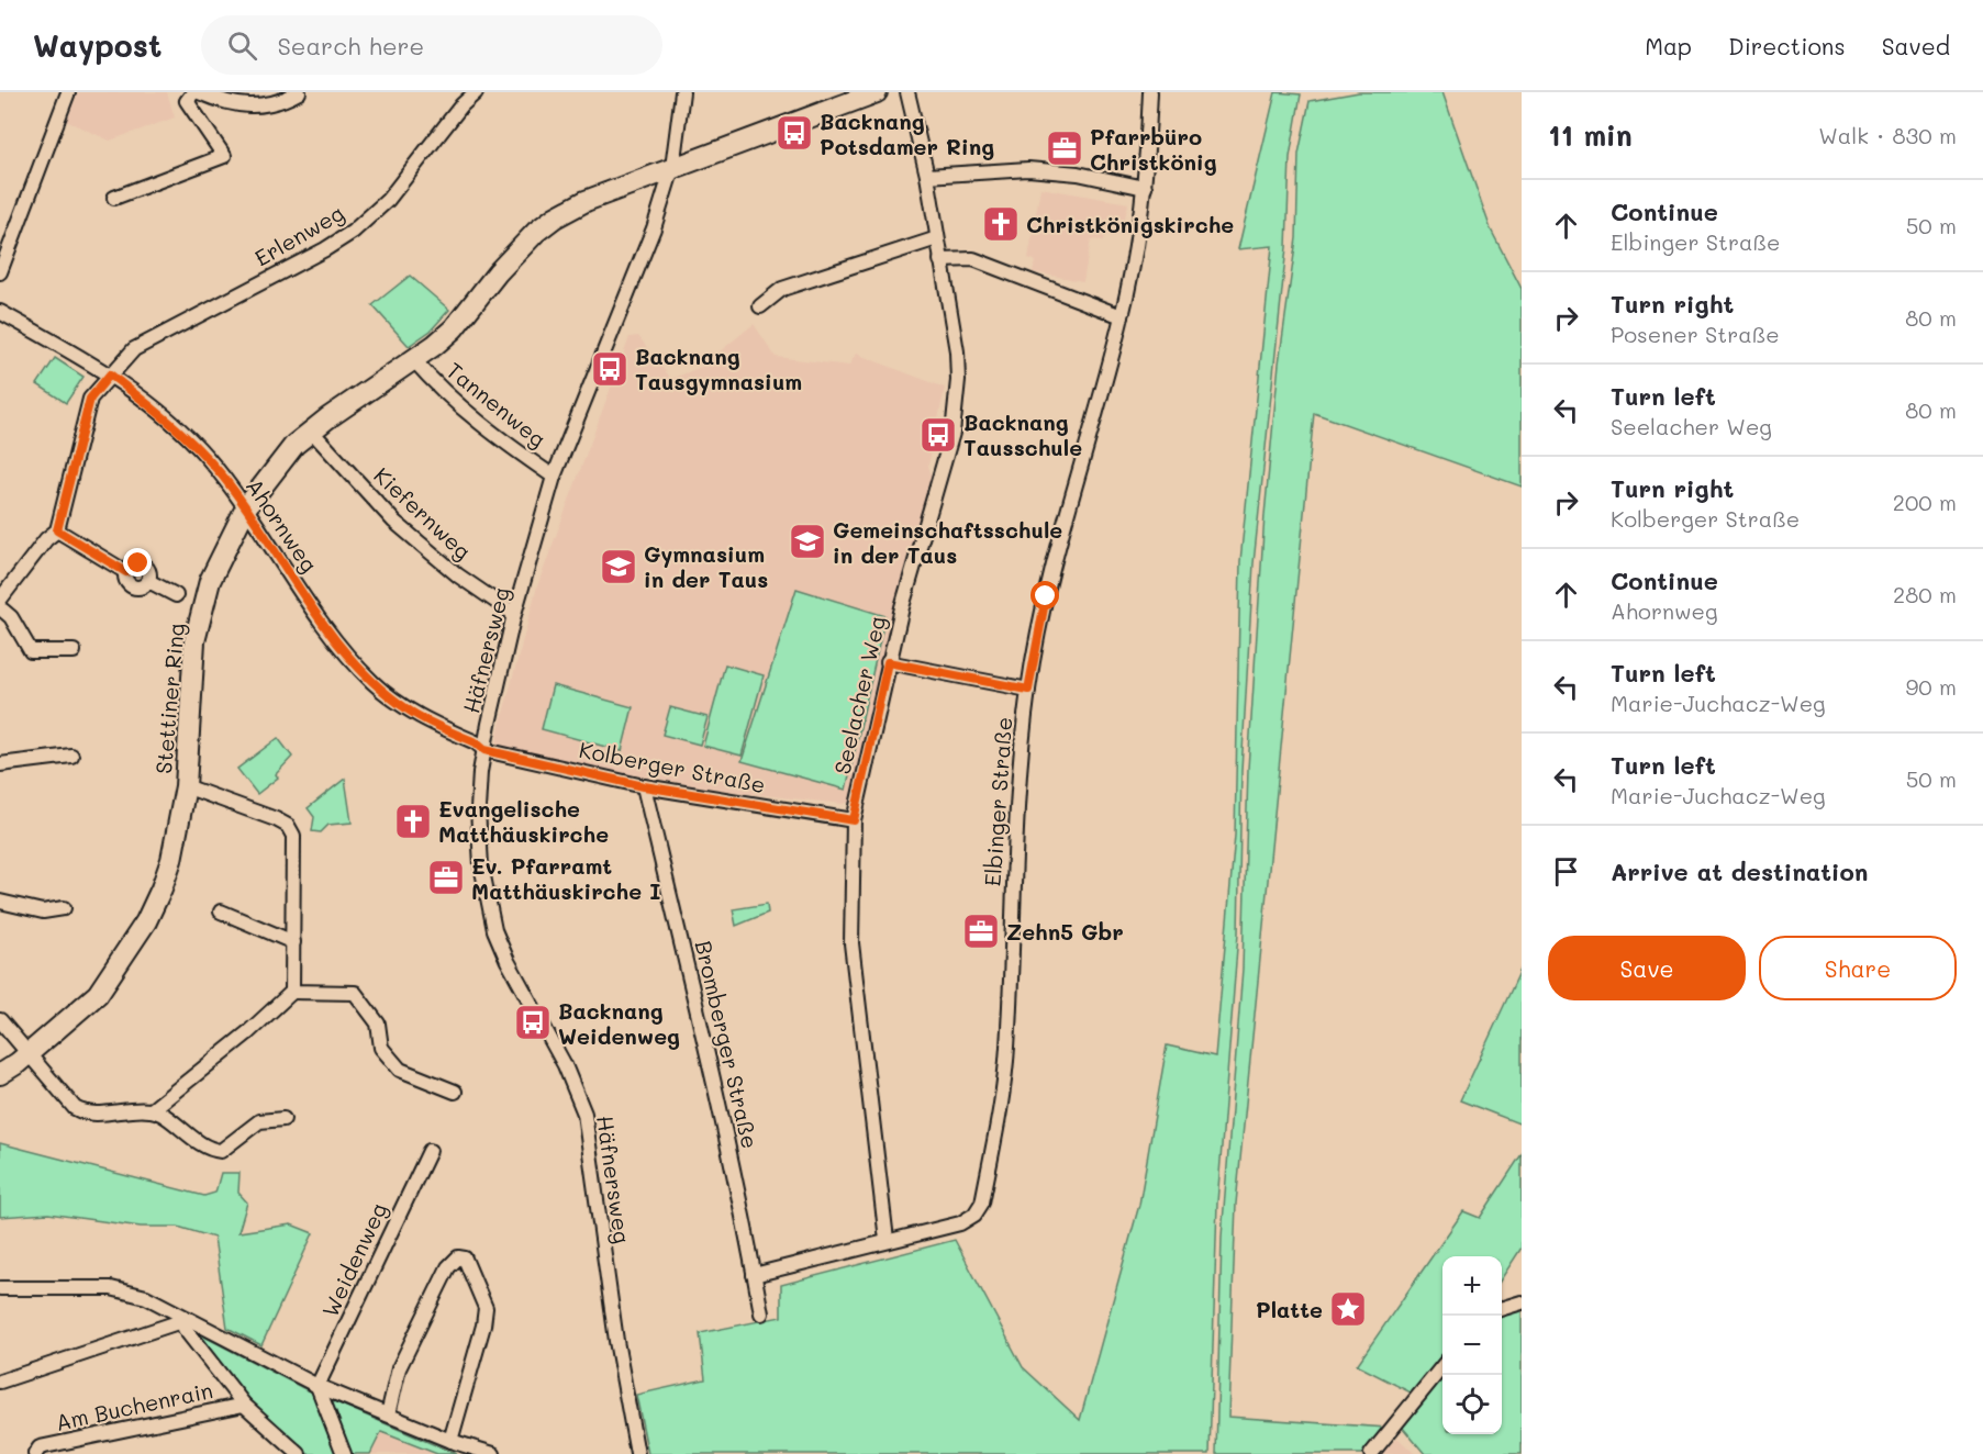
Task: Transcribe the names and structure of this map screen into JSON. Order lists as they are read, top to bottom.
{
  "streets": {
    "street": [
      "Erlenweg",
      "Tannenweg",
      "Kiefernweg",
      "Ahornweg",
      "Häfnersweg",
      "Seelacher Weg",
      "Stettiner Ring",
      "Kolberger Straße",
      "Elbinger Straße",
      "Bromberger Straße",
      "Weidenweg",
      "Am Buchenrain"
    ]
  },
  "crossings": [
    ["Erlenweg", "Ahornweg"],
    ["Tannenweg", "Häfnersweg"],
    ["Tannenweg", "Stettiner Ring"],
    ["Kiefernweg", "Häfnersweg"],
    ["Kiefernweg", "Stettiner Ring"],
    ["Ahornweg", "Häfnersweg"],
    ["Ahornweg", "Stettiner Ring"],
    ["Ahornweg", "Kolberger Straße"],
    ["Häfnersweg", "Stettiner Ring"],
    ["Häfnersweg", "Kolberger Straße"],
    ["Seelacher Weg", "Kolberger Straße"],
    ["Seelacher Weg", "Elbinger Straße"],
    ["Kolberger Straße", "Bromberger Straße"],
    ["Elbinger Straße", "Bromberger Straße"]
  ],
  "places": {
    "bus stop": [
      "Backnang Potsdamer Ring",
      "Backnang Tausgymnasium",
      "Backnang Tausschule",
      "Backnang Weidenweg"
    ],
    "office": ["Pfarrbüro Christkönig", "Ev. Pfarramt Matthäuskirche I", "Zehn5 Gbr"],
    "church": ["Christkönigskirche", "Evangelische Matthäuskirche"],
    "school or university": ["Gemeinschaftsschule in der Taus", "Gymnasium in der Taus"],
    "place": ["Platte"]
  },
  "page": {
    "header": "Waypost",
    "search": "Search here",
    "nav": ["Map", "Directions", "Saved"],
    "heading": ["11 min", "Walk · 830 m"],
    "list": [
      ["Continue", "Elbinger Straße", "50 m"],
      ["Turn right", "Posener Straße", "80 m"],
      ["Turn left", "Seelacher Weg", "80 m"],
      ["Turn right", "Kolberger Straße", "200 m"],
      ["Continue", "Ahornweg", "280 m"],
      ["Turn left", "Marie-Juchacz-Weg", "90 m"],
      ["Turn left", "Marie-Juchacz-Weg", "50 m"],
      "Arrive at destination"
    ],
    "buttons": ["Save", "Share"],
    "map_buttons": ["+", "−"]
  }
}
